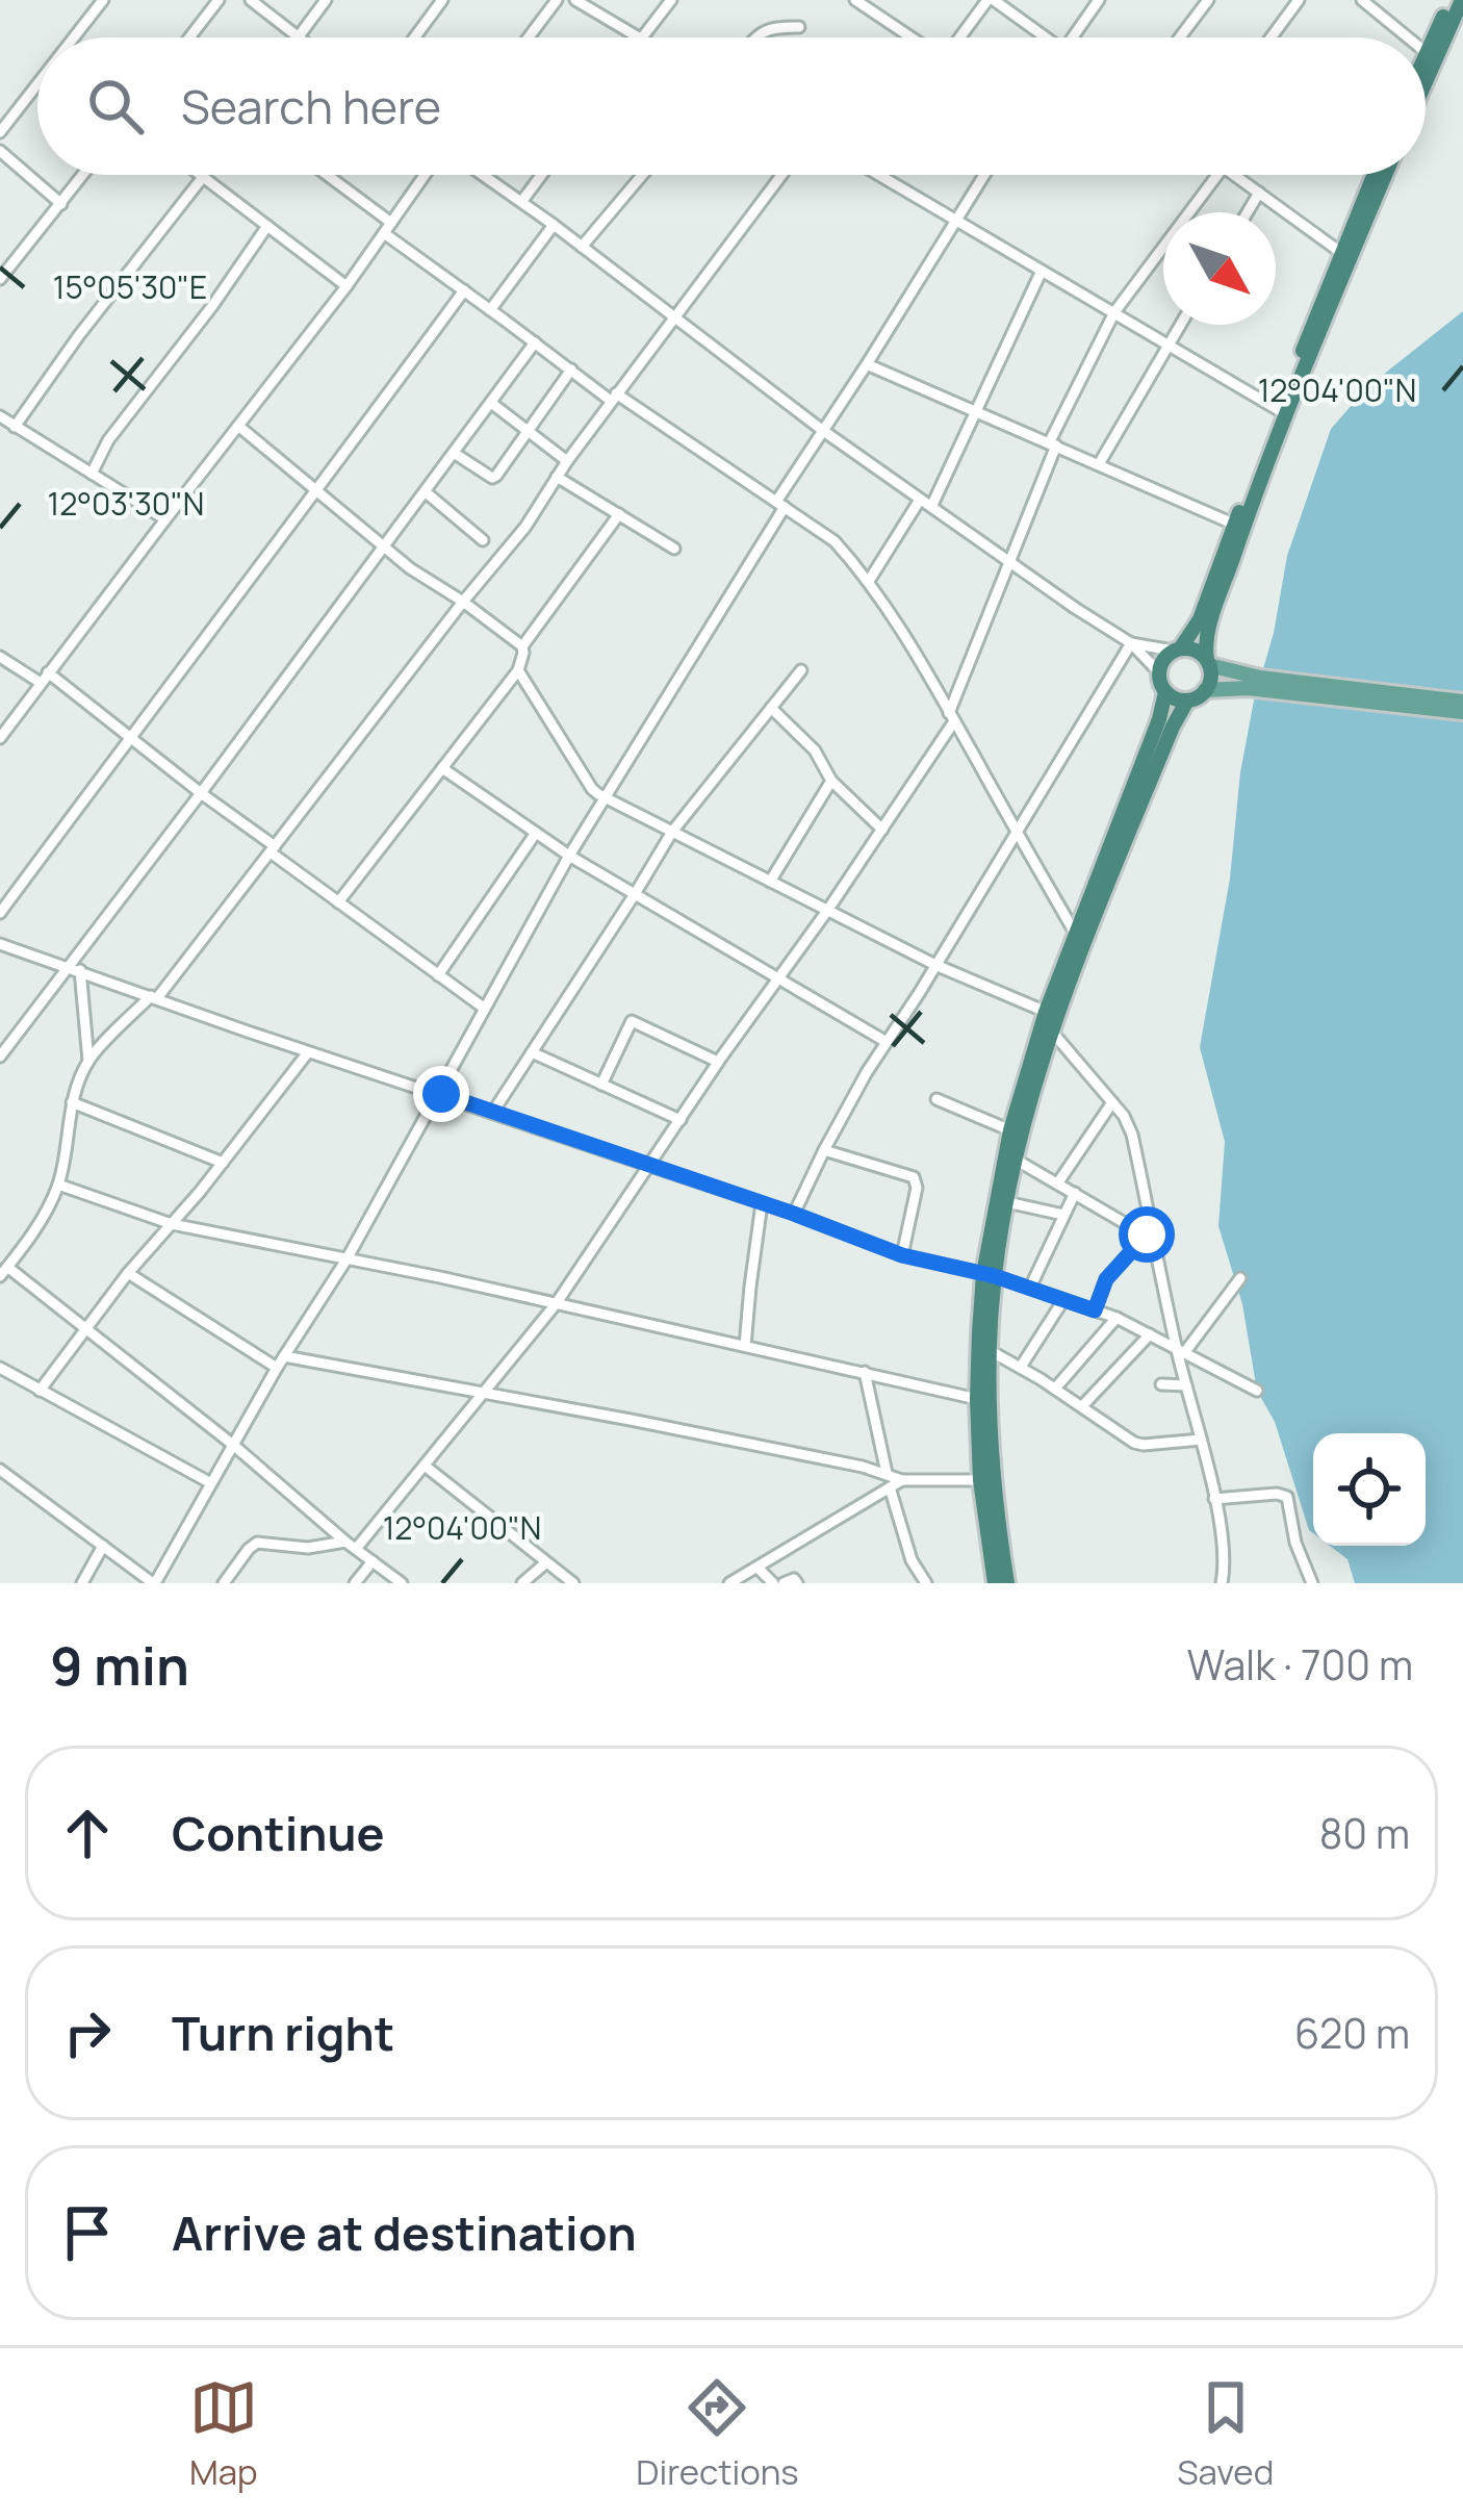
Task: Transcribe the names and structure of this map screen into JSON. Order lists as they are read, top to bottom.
{
  "north": "bottom right",
  "page": {
    "search": "Search here",
    "heading": ["9 min", "Walk · 700 m"],
    "list": [
      ["Continue", "80 m"],
      ["Turn right", "620 m"],
      "Arrive at destination"
    ],
    "nav": ["Map", "Directions", "Saved"]
  },
  "coordinates": ["15°05'30\"E", "12°04'00\"N", "12°03'30\"N"]
}
